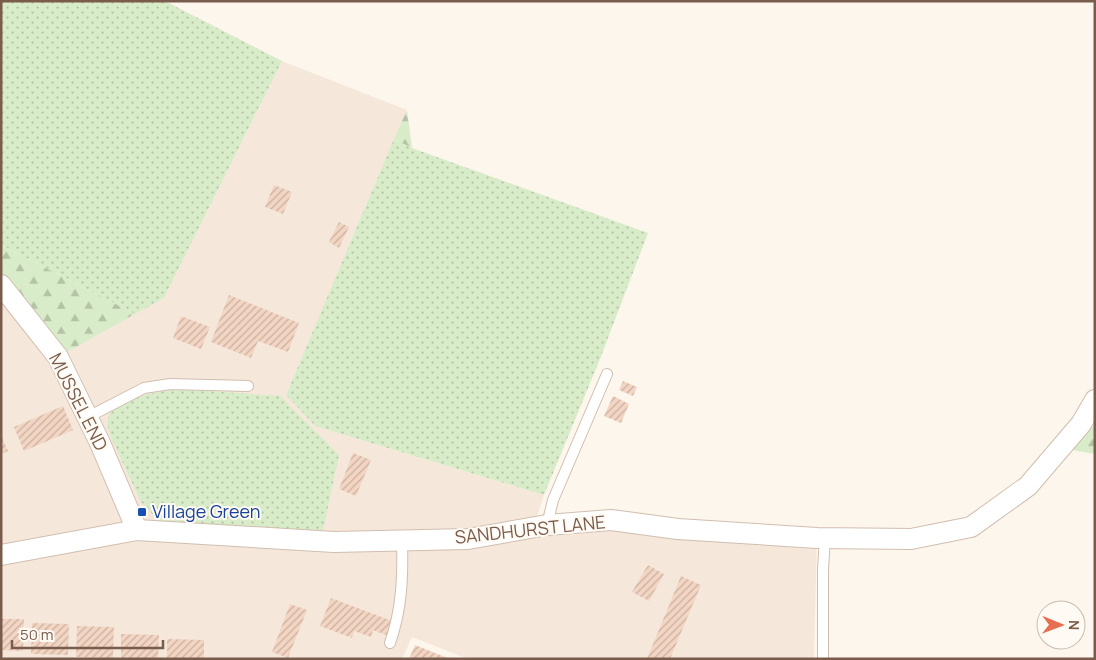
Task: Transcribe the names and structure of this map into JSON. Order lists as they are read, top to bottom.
{
  "streets": {
    "street": ["MUSSEL END", "SANDHURST LANE"]
  },
  "crossings": [
    ["MUSSEL END", "SANDHURST LANE"]
  ],
  "places": {
    "transit": ["Village Green"]
  },
  "scale_bar": "50 m",
  "north": "right"
}
